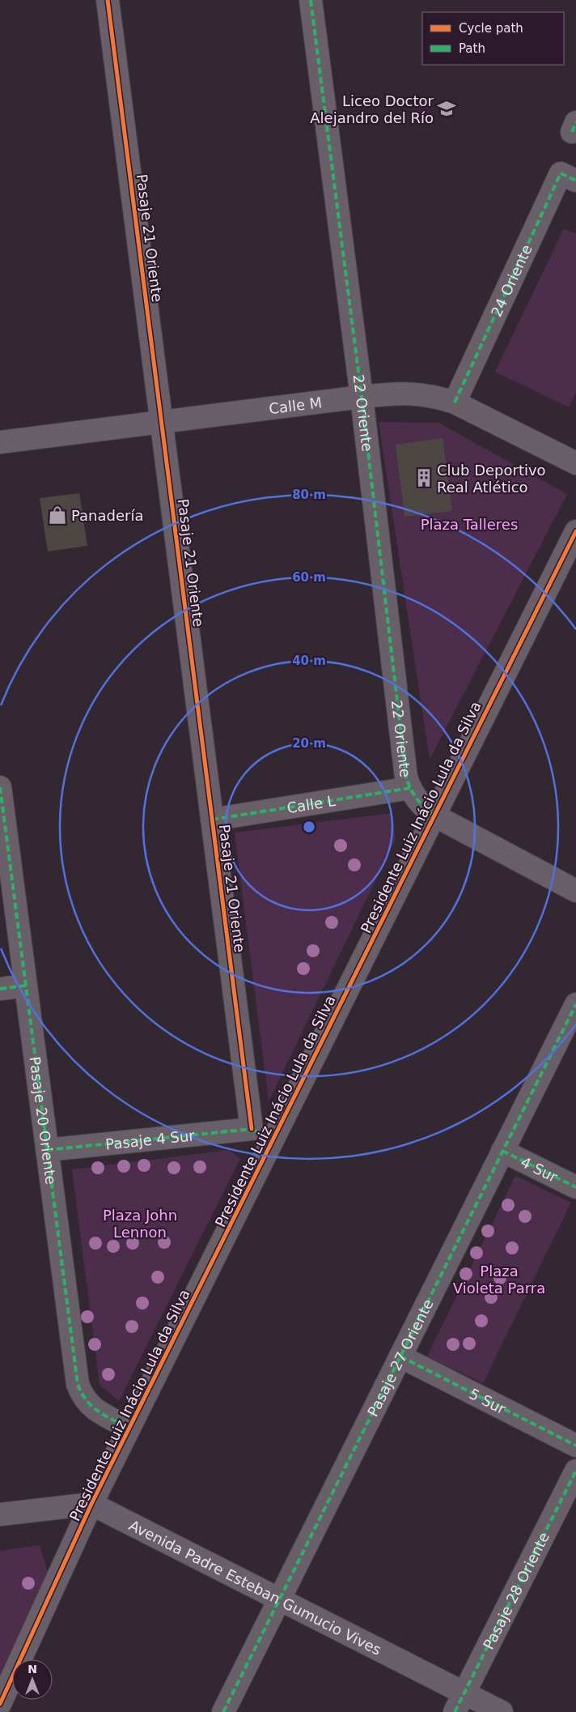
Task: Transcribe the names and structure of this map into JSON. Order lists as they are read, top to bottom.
{
  "streets": {
    "street": [
      "Pasaje 21 Oriente",
      "24 Oriente",
      "Calle M",
      "22 Oriente",
      "Calle L",
      "Presidente Luiz Inácio Lula da Silva",
      "Pasaje 20 Oriente",
      "Pasaje 4 Sur",
      "4 Sur",
      "Pasaje 27 Oriente",
      "5 Sur",
      "Avenida Padre Esteban Gumucio Vives",
      "Pasaje 28 Oriente"
    ]
  },
  "crossings": [
    ["Pasaje 21 Oriente", "Calle M"],
    ["Pasaje 21 Oriente", "Calle L"],
    ["Pasaje 21 Oriente", "Pasaje 4 Sur"],
    ["24 Oriente", "Calle M"],
    ["Calle M", "22 Oriente"],
    ["22 Oriente", "Calle L"],
    ["22 Oriente", "Presidente Luiz Inácio Lula da Silva"],
    ["Presidente Luiz Inácio Lula da Silva", "Pasaje 20 Oriente"],
    ["Presidente Luiz Inácio Lula da Silva", "Avenida Padre Esteban Gumucio Vives"],
    ["Pasaje 20 Oriente", "Pasaje 4 Sur"],
    ["4 Sur", "Pasaje 27 Oriente"],
    ["Pasaje 27 Oriente", "5 Sur"],
    ["Pasaje 27 Oriente", "Avenida Padre Esteban Gumucio Vives"],
    ["Avenida Padre Esteban Gumucio Vives", "Pasaje 28 Oriente"]
  ],
  "parks": ["Plaza Talleres", "Plaza John Lennon", "Plaza Violeta Parra"],
  "places": {
    "school or university": ["Liceo Doctor Alejandro del Río"],
    "building": ["Club Deportivo Real Atlético"],
    "shop": ["Panadería"]
  },
  "legend": ["Cycle path", "Path"],
  "north": "top",
  "rings": [
    "80 m",
    "60 m",
    "40 m",
    "20 m"
  ]
}
